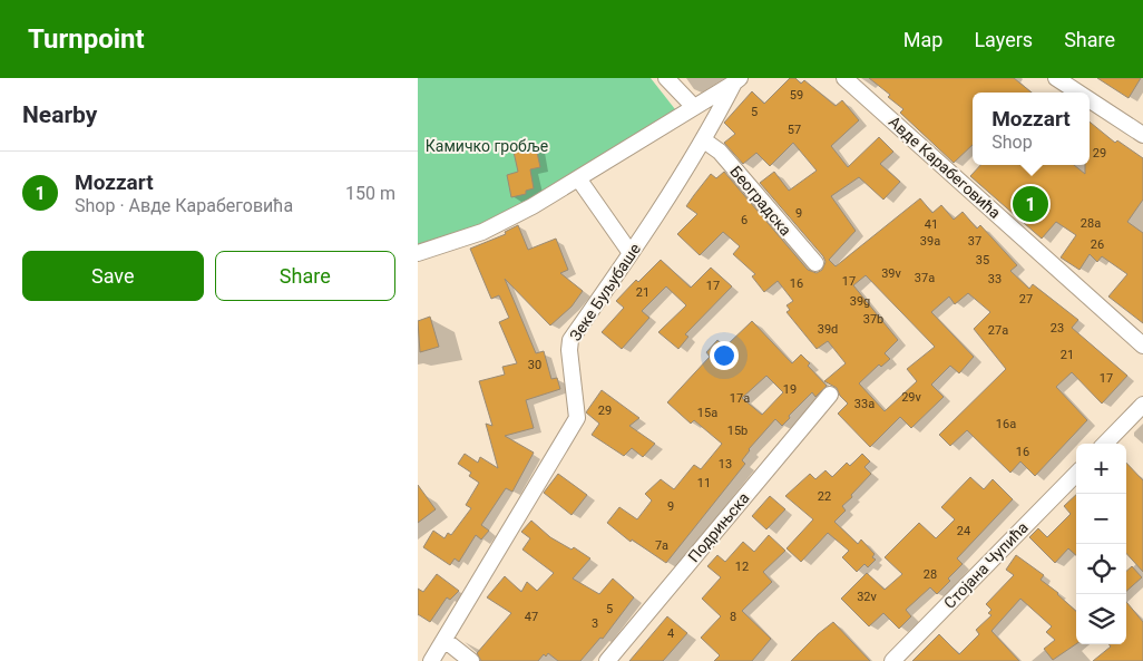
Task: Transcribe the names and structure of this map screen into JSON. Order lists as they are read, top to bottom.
{
  "streets": {
    "street": [
      "Авде Карабеговића",
      "Београдска",
      "Зеке Буљубаше",
      "Подрињска",
      "Стојана Чупића"
    ]
  },
  "crossings": [
    ["Београдска", "Зеке Буљубаше"]
  ],
  "parks": ["Камичко гробље"],
  "house_numbers": [
    "59",
    "5",
    "57",
    "29",
    "9",
    "6",
    "28a",
    "41",
    "39a",
    "37",
    "26",
    "35",
    "39v",
    "37a",
    "33",
    "17",
    "16",
    "17",
    "21",
    "27",
    "39g",
    "37b",
    "23",
    "39d",
    "27a",
    "21",
    "30",
    "17",
    "19",
    "29v",
    "17a",
    "33a",
    "29",
    "15a",
    "16a",
    "15b",
    "16",
    "13",
    "11",
    "22",
    "9",
    "24",
    "7a",
    "12",
    "28",
    "32v",
    "5",
    "47",
    "8",
    "3",
    "4"
  ],
  "page": {
    "header": "Turnpoint",
    "nav": ["Map", "Layers", "Share"],
    "heading": "Nearby",
    "popup": ["Mozzart", "Shop"],
    "list": [
      {
        "mark": "1",
        "name": "Mozzart",
        "note": "Shop · Авде Карабеговића",
        "value": "150 m"
      }
    ],
    "pins": "1",
    "buttons": ["Save", "Share"],
    "map_buttons": ["+", "−"]
  }
}
